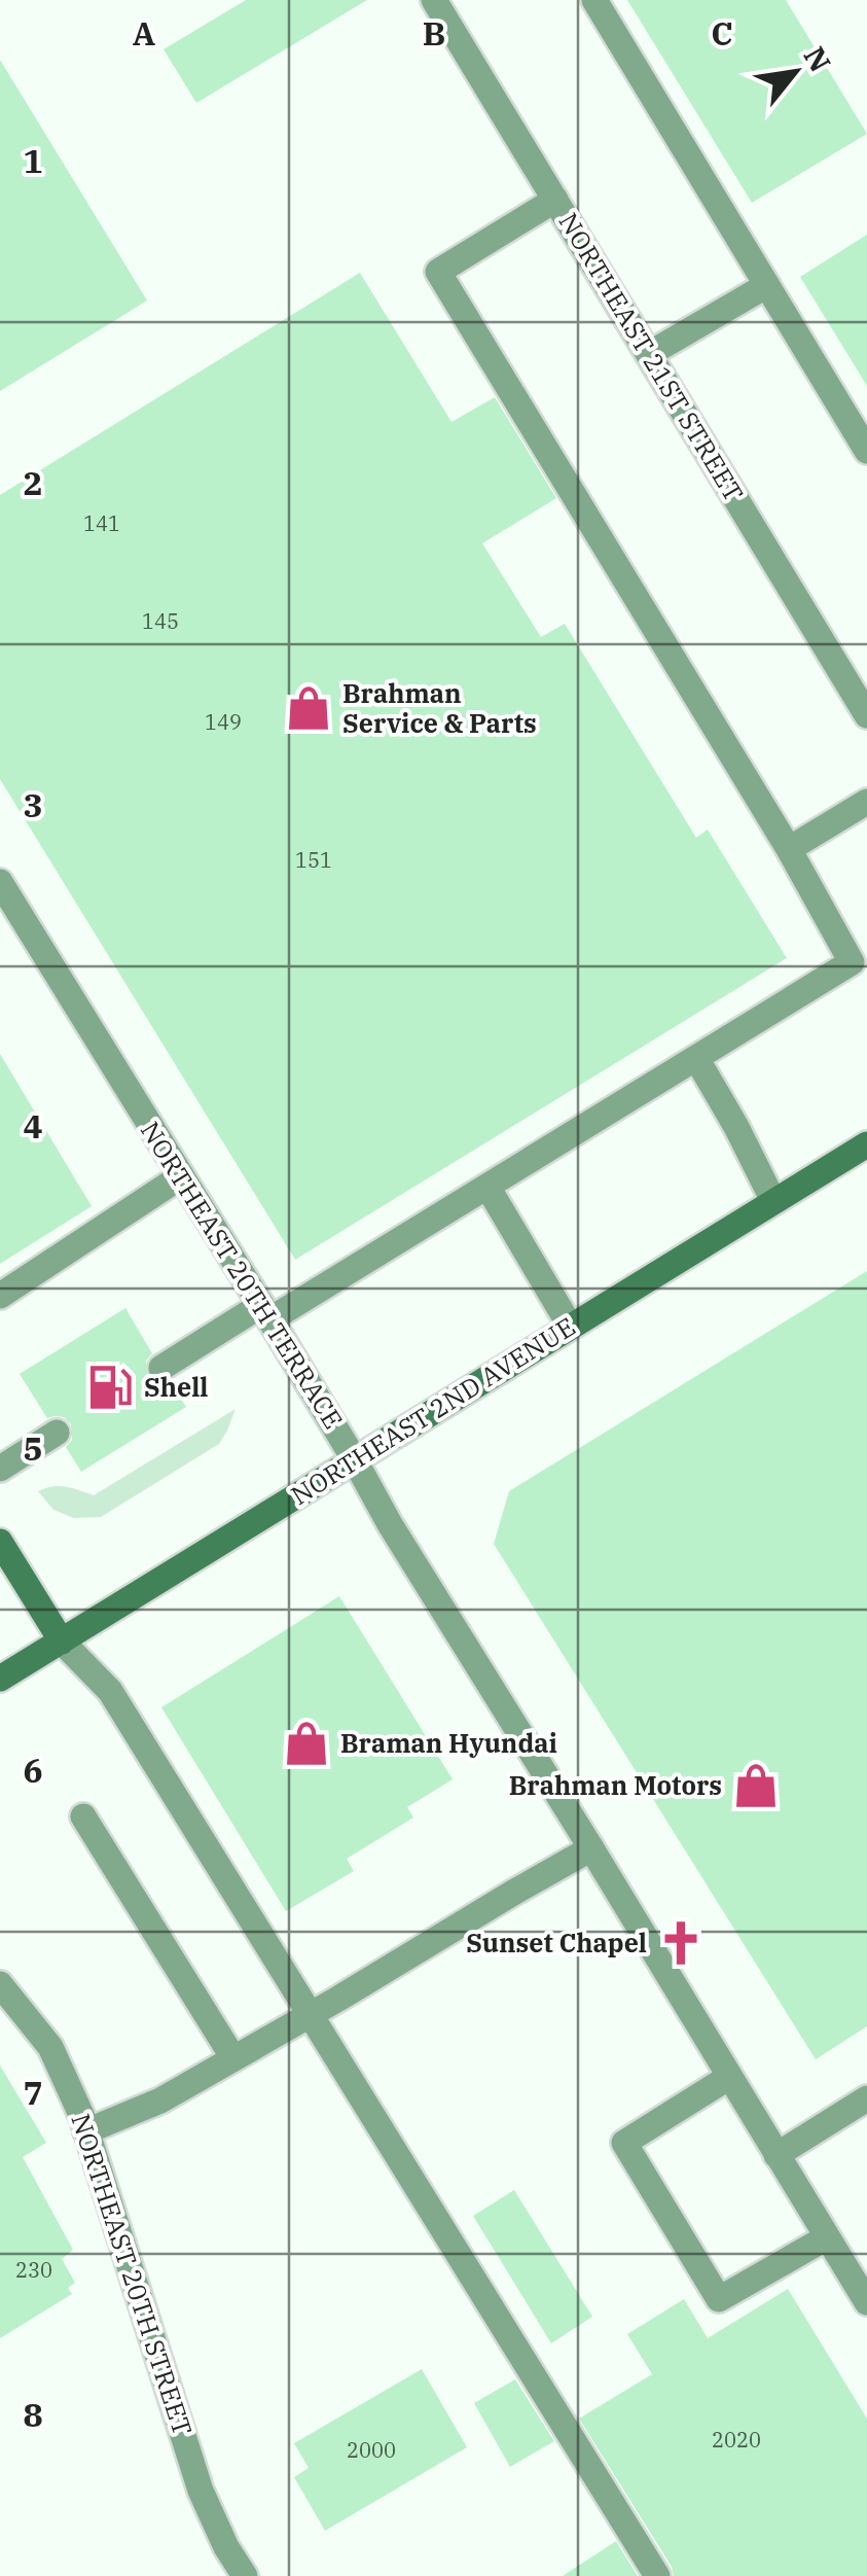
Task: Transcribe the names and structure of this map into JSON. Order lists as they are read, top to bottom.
{
  "streets": {
    "main road": ["NORTHEAST 2ND AVENUE"],
    "street": ["NORTHEAST 21ST STREET", "NORTHEAST 20TH TERRACE", "NORTHEAST 20TH STREET"]
  },
  "crossings": [
    ["NORTHEAST 20TH TERRACE", "NORTHEAST 2ND AVENUE"]
  ],
  "places": {
    "shop": ["Brahman Service & Parts", "Braman Hyundai", "Brahman Motors"],
    "fuel station": ["Shell"],
    "church": ["Sunset Chapel"]
  },
  "house_numbers": [
    "141",
    "145",
    "149",
    "151",
    "230",
    "2020",
    "2000"
  ],
  "north": "top right",
  "grid": {
    "columns": ["A", "B", "C"],
    "rows": [
      "1",
      "2",
      "3",
      "4",
      "5",
      "6",
      "7",
      "8"
    ]
  }
}
